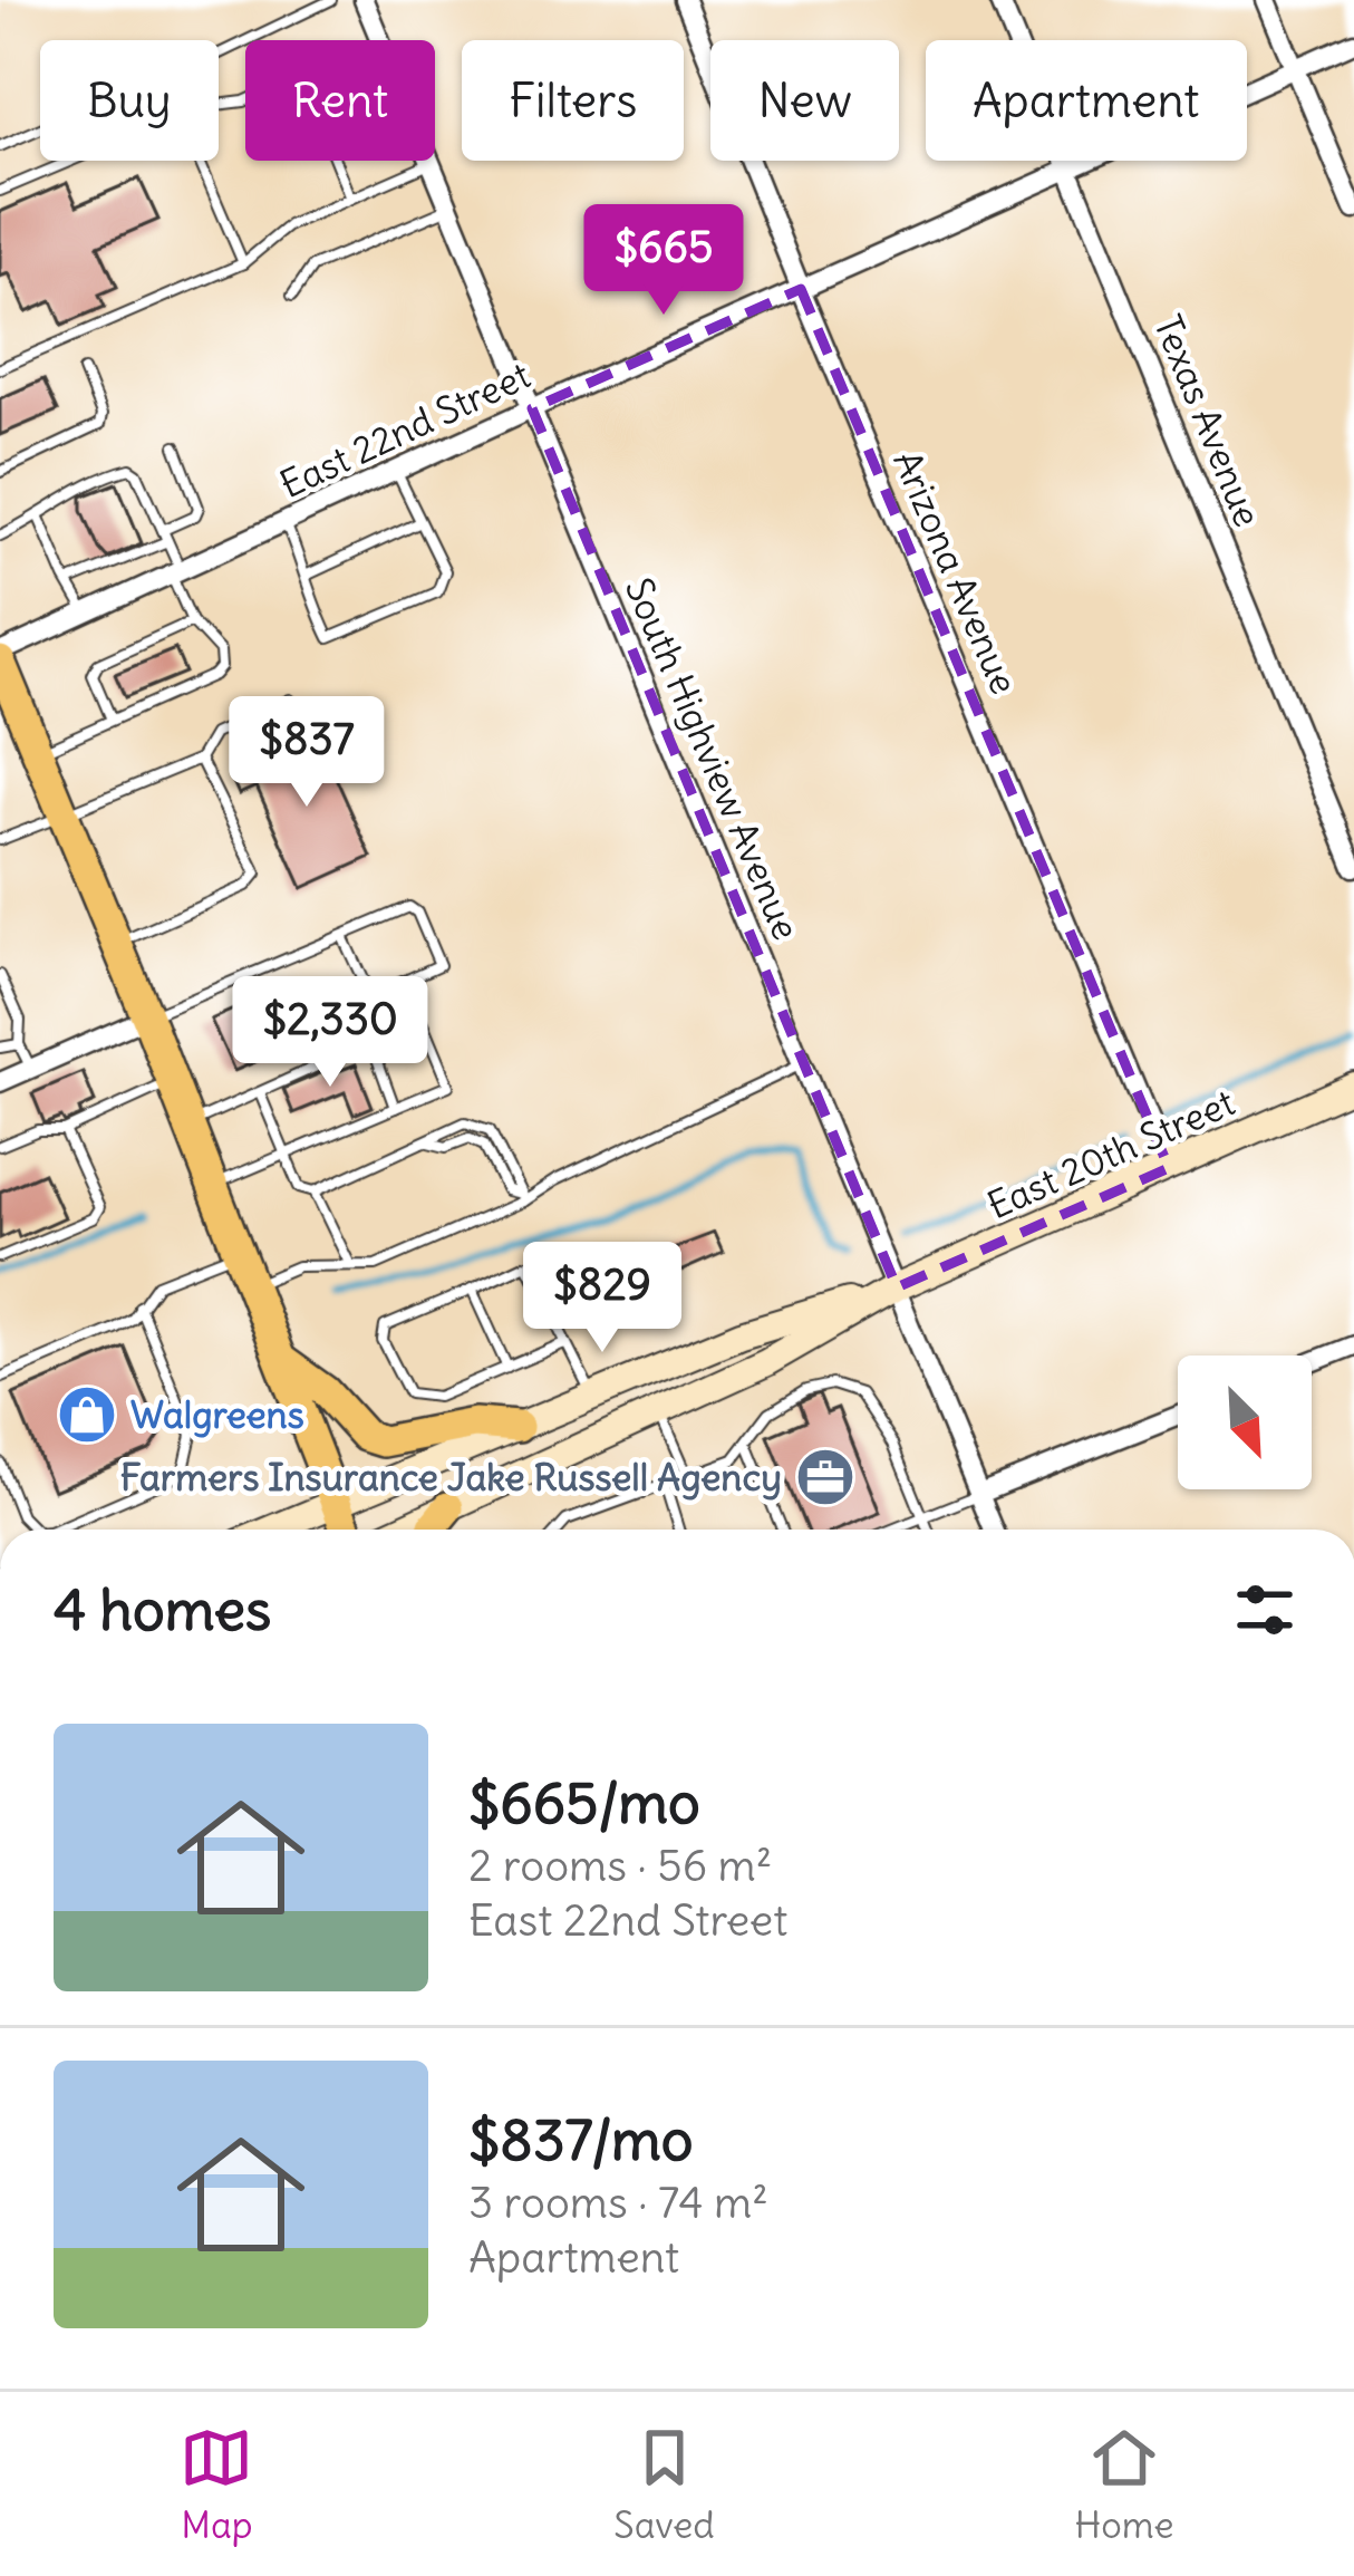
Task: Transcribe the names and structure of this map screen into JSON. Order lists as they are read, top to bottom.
{
  "streets": {
    "main road": ["East 20th Street"],
    "street": [
      "Texas Avenue",
      "East 22nd Street",
      "Arizona Avenue",
      "South Highview Avenue"
    ]
  },
  "crossings": [
    ["Texas Avenue", "East 22nd Street"],
    ["East 22nd Street", "Arizona Avenue"],
    ["East 22nd Street", "South Highview Avenue"],
    ["Arizona Avenue", "East 20th Street"],
    ["South Highview Avenue", "East 20th Street"]
  ],
  "places": {
    "shop": ["Walgreens"],
    "office": ["Farmers Insurance Jake Russell Agency"]
  },
  "north": "bottom right",
  "page": {
    "chip": [
      "Buy",
      "Rent",
      "Filters",
      "New",
      "Apartment"
    ],
    "price": [
      "$665",
      "$837",
      "$2,330",
      "$829"
    ],
    "heading": "4 homes",
    "list": [
      {
        "name": "$665/mo",
        "note": "2 rooms · 56 m² · East 22nd Street"
      },
      {
        "name": "$837/mo",
        "note": "3 rooms · 74 m² · Apartment"
      }
    ],
    "tabs": ["Map", "Saved", "Home"]
  }
}
